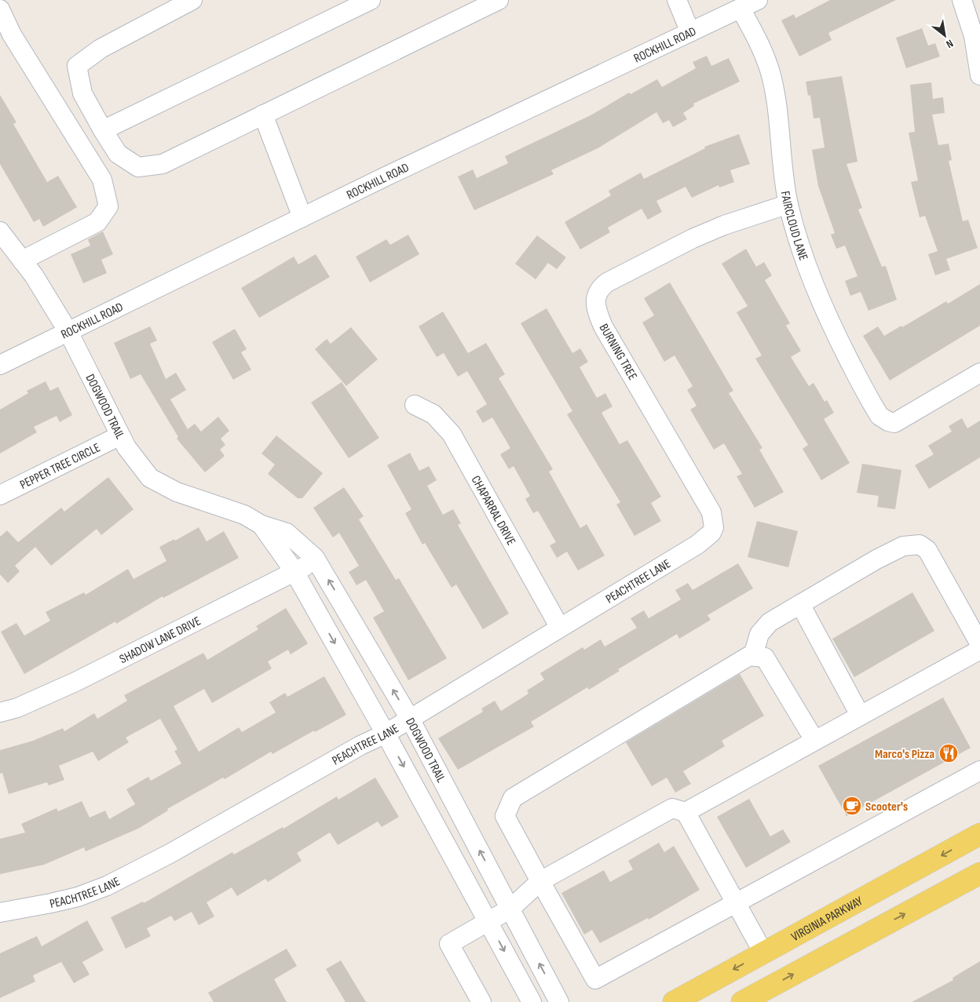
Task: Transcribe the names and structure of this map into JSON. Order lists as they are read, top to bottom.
{
  "streets": {
    "main road": ["VIRGINIA PARKWAY"],
    "street": [
      "ROCKHILL ROAD",
      "FAIRCLOUD LANE",
      "BURNING TREE",
      "DOGWOOD TRAIL",
      "PEPPER TREE CIRCLE",
      "CHAPARRAL DRIVE",
      "PEACHTREE LANE",
      "SHADOW LANE DRIVE"
    ]
  },
  "crossings": [
    ["ROCKHILL ROAD", "FAIRCLOUD LANE"],
    ["ROCKHILL ROAD", "DOGWOOD TRAIL"],
    ["FAIRCLOUD LANE", "BURNING TREE"],
    ["BURNING TREE", "PEACHTREE LANE"],
    ["DOGWOOD TRAIL", "PEPPER TREE CIRCLE"],
    ["DOGWOOD TRAIL", "PEACHTREE LANE"],
    ["DOGWOOD TRAIL", "SHADOW LANE DRIVE"],
    ["CHAPARRAL DRIVE", "PEACHTREE LANE"]
  ],
  "places": {
    "restaurant": ["Marco's Pizza"],
    "cafe": ["Scooter's"]
  },
  "north": "bottom right"
}
